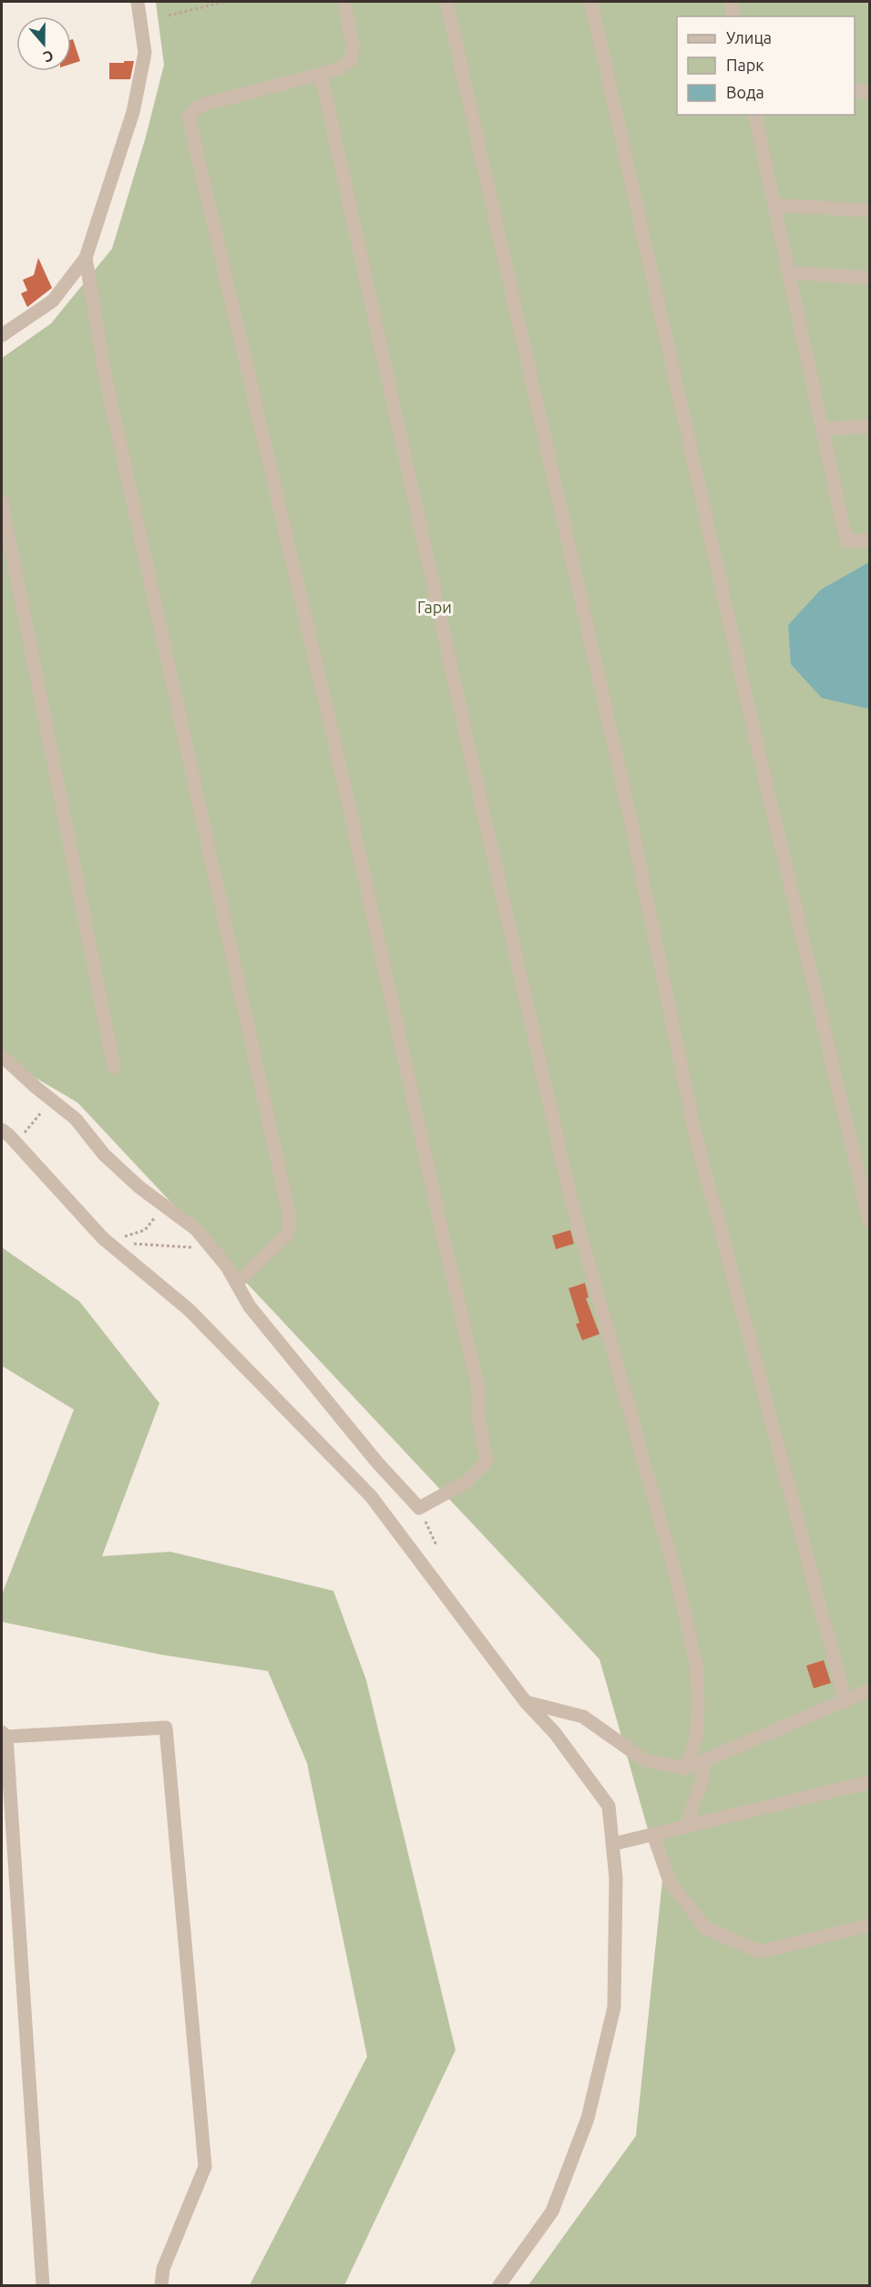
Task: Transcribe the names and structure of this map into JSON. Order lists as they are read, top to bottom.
{
  "parks": ["Гари"],
  "legend": ["Улица", "Парк", "Вода"],
  "north": "bottom"
}
